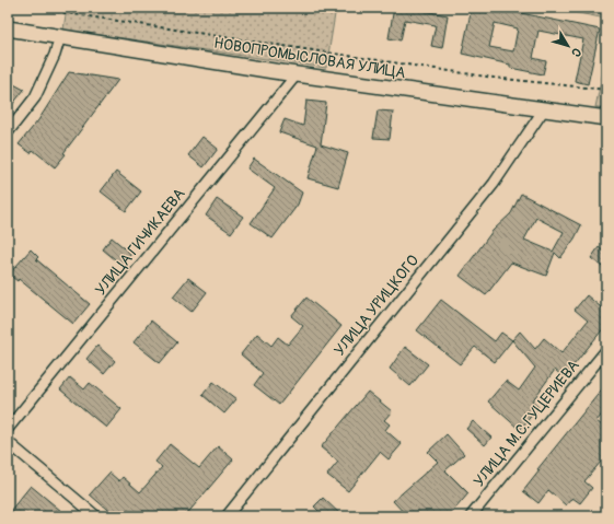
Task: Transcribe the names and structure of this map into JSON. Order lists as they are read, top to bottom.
{
  "streets": {
    "main road": ["НОВОПРОМЫСЛОВАЯ УЛИЦА"],
    "street": ["УЛИЦА ГИЧИКАЕВА", "УЛИЦА УРИЦКОГО", "УЛИЦА М.С.ГУЦЕРИЕВА"]
  },
  "crossings": [
    ["НОВОПРОМЫСЛОВАЯ УЛИЦА", "УЛИЦА ГИЧИКАЕВА"],
    ["НОВОПРОМЫСЛОВАЯ УЛИЦА", "УЛИЦА УРИЦКОГО"]
  ],
  "north": "bottom right"
}
